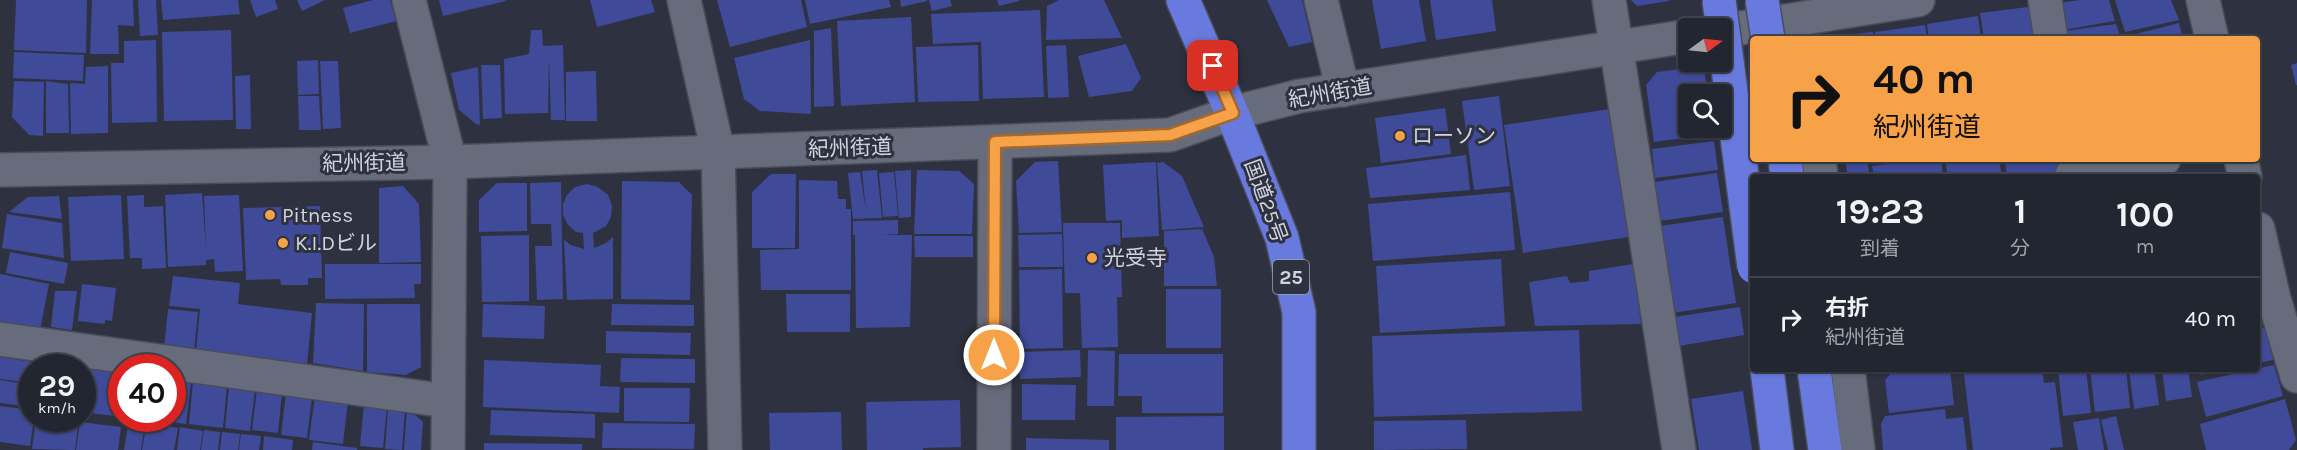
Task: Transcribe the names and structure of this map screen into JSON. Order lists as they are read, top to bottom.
{
  "streets": {
    "highway": ["国道25号", "25"],
    "street": ["紀州街道"]
  },
  "crossings": [
    ["紀州街道", "国道25号"]
  ],
  "places": [
    "ローソン",
    "Pitness",
    "K.I.Dビル",
    "光受寺"
  ],
  "north": "right",
  "page": {
    "turn": ["40 m", "紀州街道"],
    "eta": [
      "19:23",
      "到着",
      "1",
      "分",
      "100",
      "m"
    ],
    "list": [
      {
        "name": "右折",
        "note": "紀州街道",
        "value": "40 m"
      }
    ],
    "speed": "29 km/h",
    "limit": "40"
  }
}
